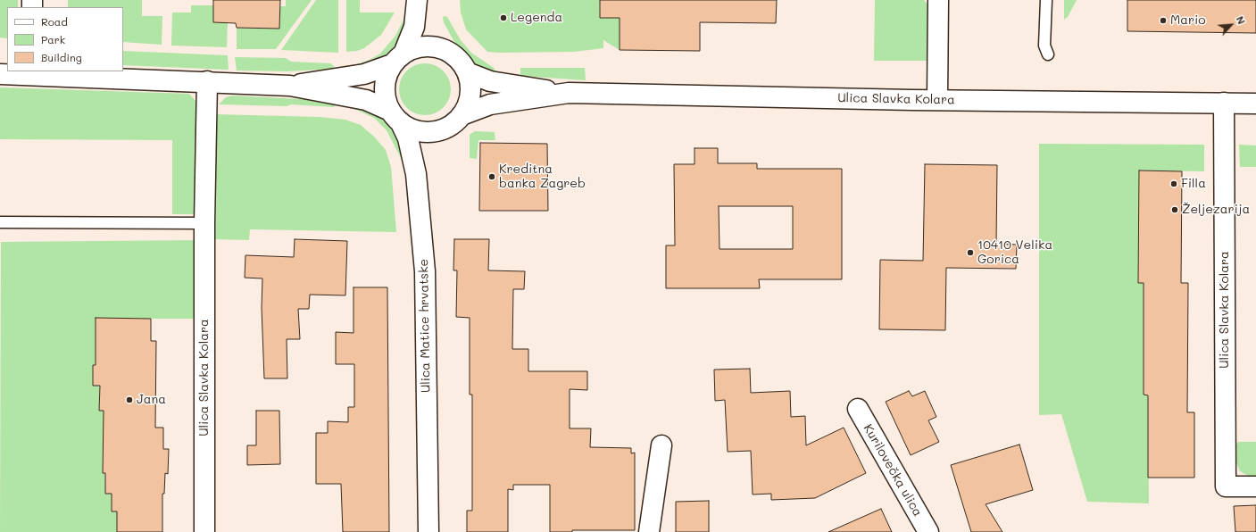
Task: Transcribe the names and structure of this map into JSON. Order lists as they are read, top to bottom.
{
  "streets": {
    "main road": ["Ulica Slavka Kolara", "Ulica Matice hrvatske", "Kurilovečka ulica"]
  },
  "crossings": [
    ["Ulica Slavka Kolara", "Ulica Matice hrvatske"]
  ],
  "places": [
    "Legenda",
    "Mario",
    "Kreditna banka Zagreb",
    "Filla",
    "Željezarija",
    "10410 Velika Gorica",
    "Jana"
  ],
  "legend": ["Road", "Park", "Building"],
  "north": "top right"
}
